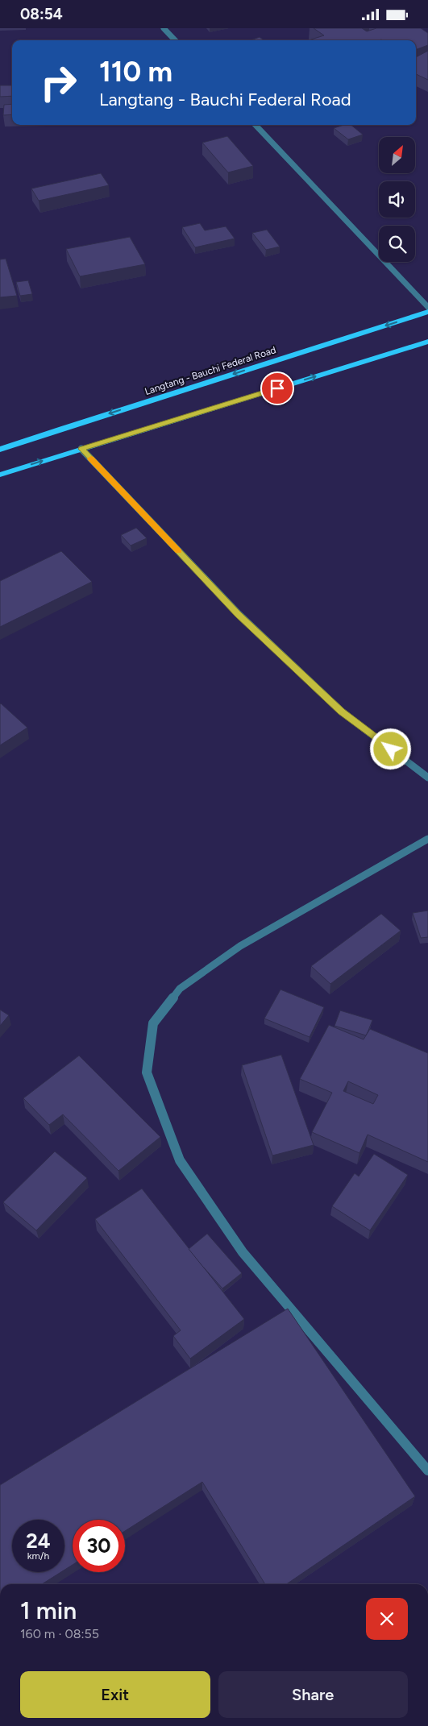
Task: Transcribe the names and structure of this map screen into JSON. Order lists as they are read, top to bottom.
{
  "streets": {
    "main road": ["Langtang - Bauchi Federal Road"]
  },
  "north": "top right",
  "page": {
    "status": "08:54",
    "turn": ["110 m", "Langtang - Bauchi Federal Road"],
    "speed": "24 km/h",
    "limit": "30",
    "heading": ["1 min", "160 m · 08:55"],
    "buttons": ["Exit", "Share"]
  }
}
